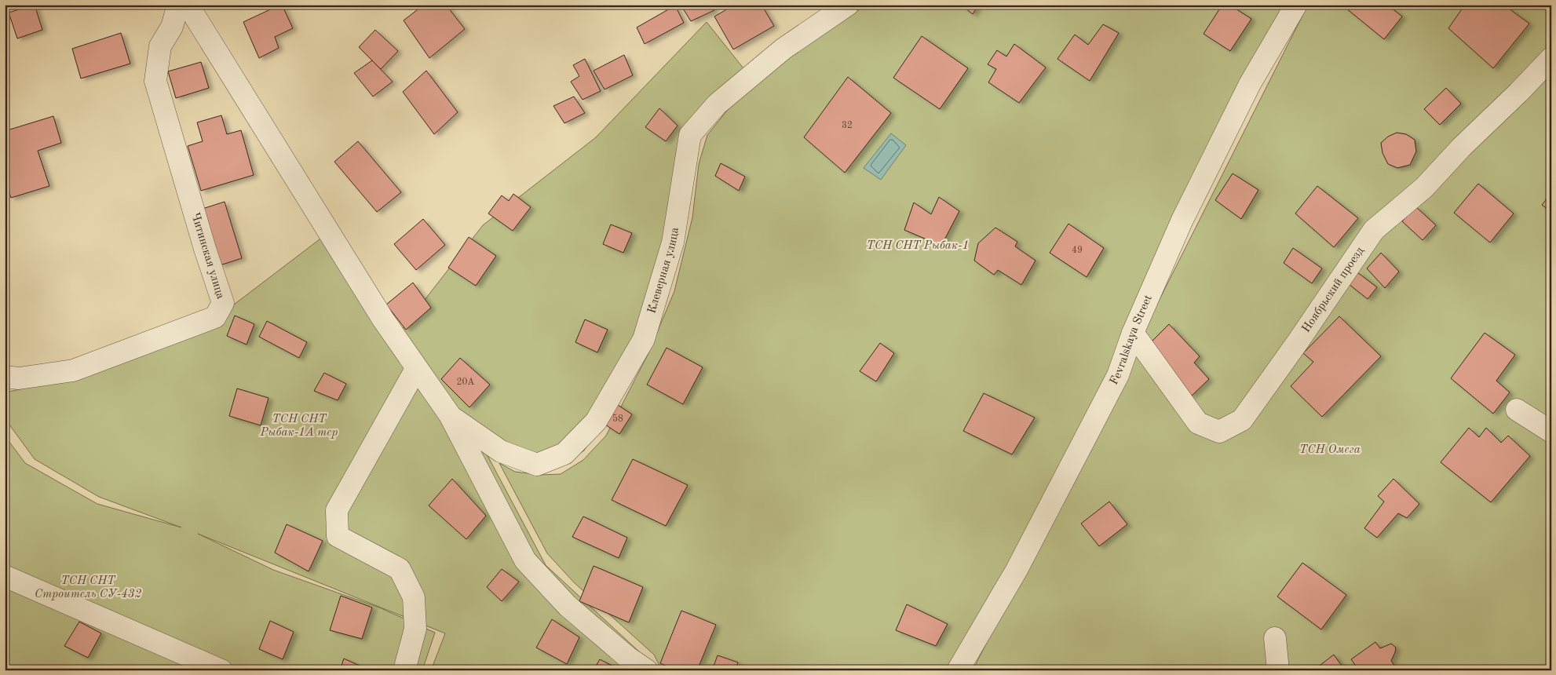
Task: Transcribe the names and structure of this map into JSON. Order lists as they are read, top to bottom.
{
  "streets": {
    "lane": [
      "Читинская улица",
      "Клеверная улица",
      "Ноябрьский проезд",
      "Fevralskaya Street"
    ]
  },
  "crossings": [
    ["Ноябрьский проезд", "Fevralskaya Street"]
  ],
  "parks": [
    "ТСН СНТ Рыбак-1",
    "ТСН СНТ Рыбак-1А тер",
    "ТСН Омега",
    "ТСН СНТ Строитель СУ-432"
  ],
  "house_numbers": [
    "32",
    "49",
    "20А",
    "58"
  ]
}
